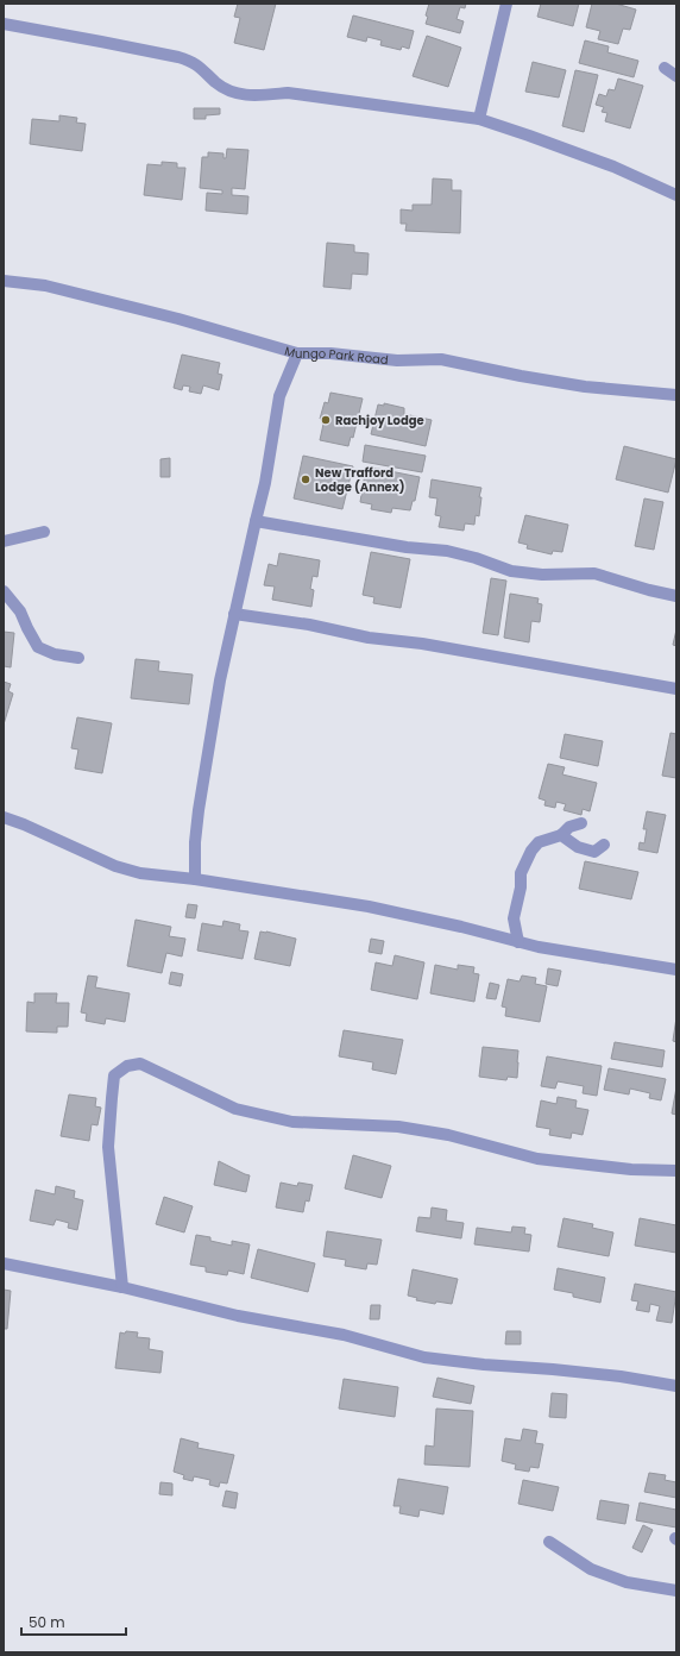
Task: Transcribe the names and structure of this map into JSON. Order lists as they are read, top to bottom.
{
  "streets": {
    "street": ["Mungo Park Road"]
  },
  "places": ["Rachjoy Lodge", "New Trafford Lodge (Annex)"],
  "scale_bar": "50 m"
}
